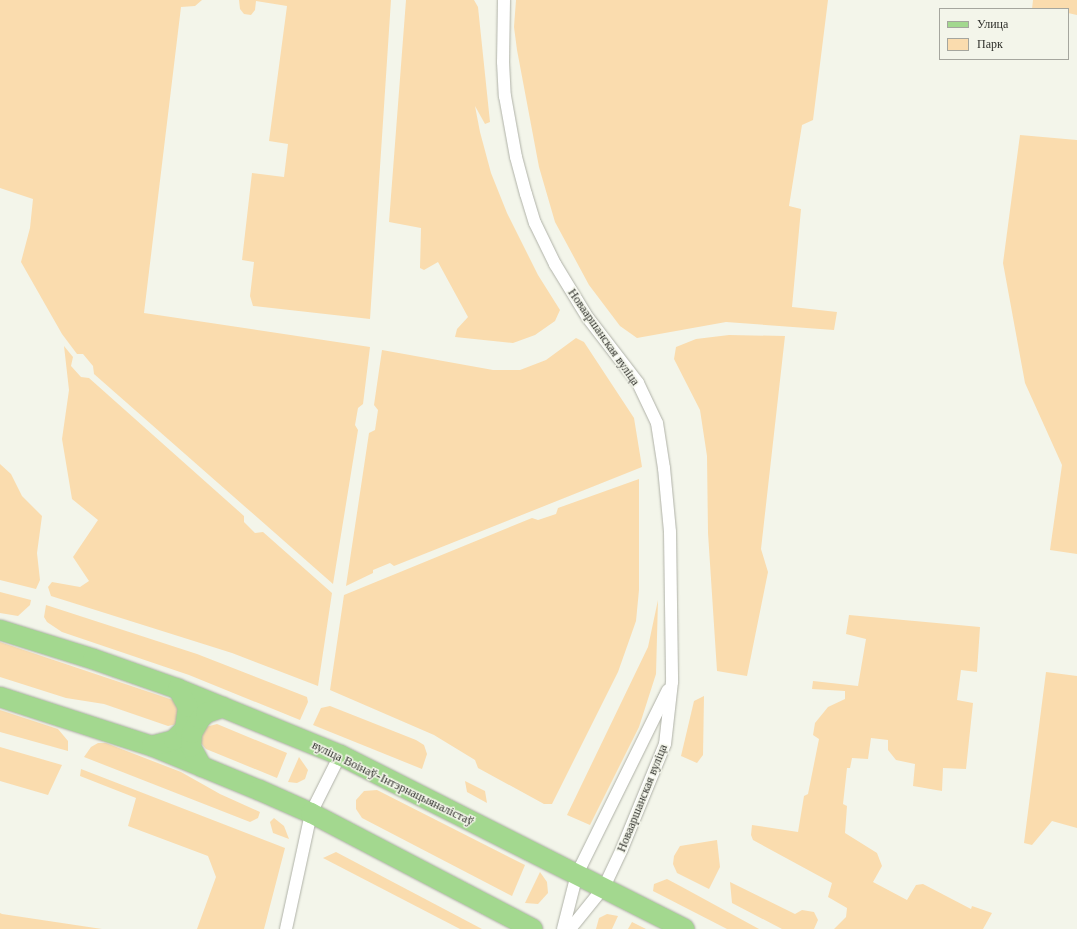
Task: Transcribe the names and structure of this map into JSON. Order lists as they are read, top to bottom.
{
  "streets": {
    "main road": ["вуліца Воінаў-Інтэрнацыяналістаў"],
    "street": ["Новааршанская вуліца"]
  },
  "crossings": [
    ["Новааршанская вуліца", "вуліца Воінаў-Інтэрнацыяналістаў"]
  ],
  "legend": ["Улица", "Парк"]
}
